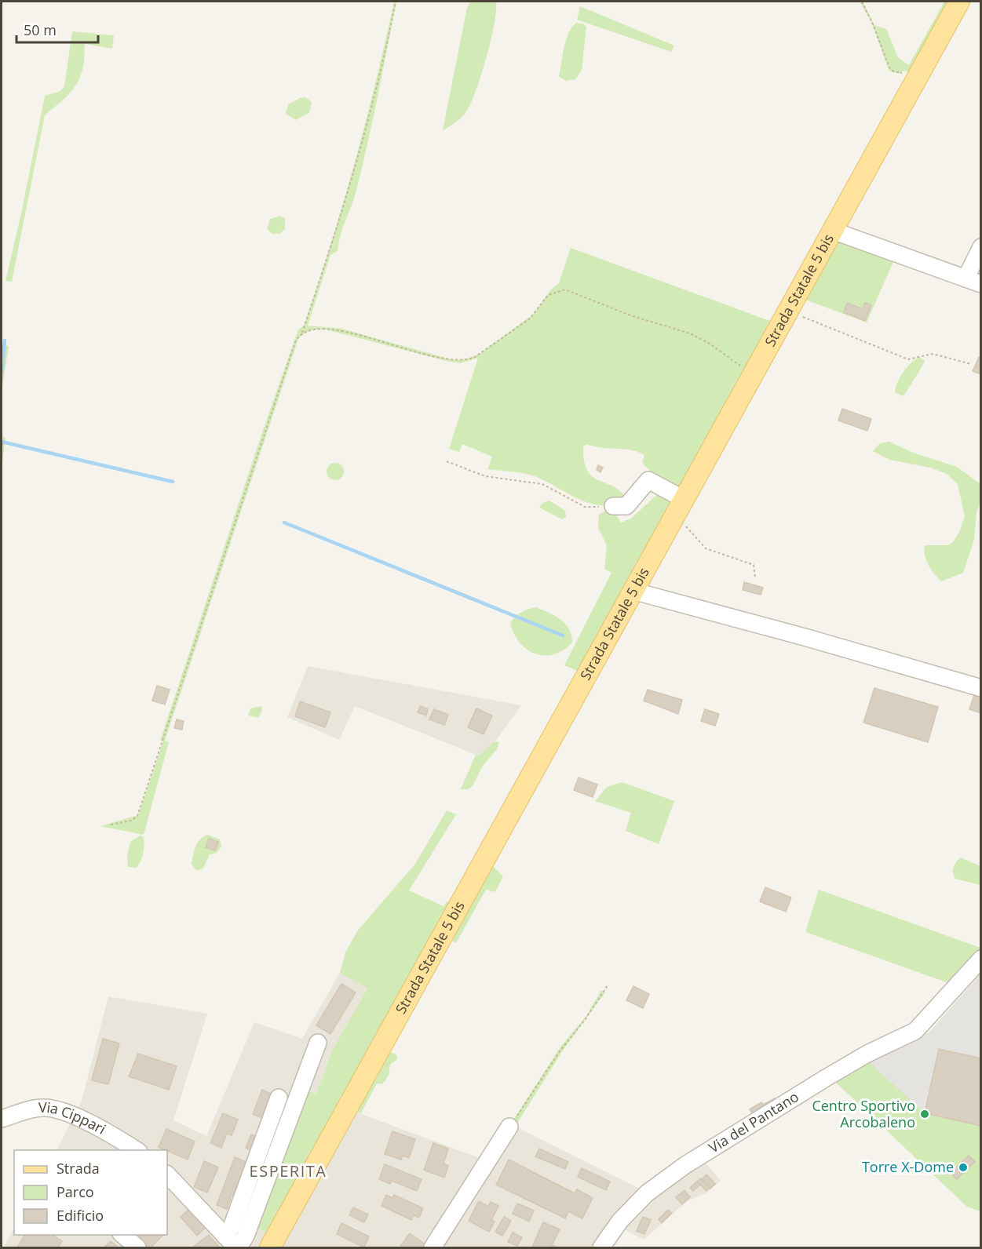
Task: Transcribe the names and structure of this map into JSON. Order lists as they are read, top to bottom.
{
  "streets": {
    "main road": ["Strada Statale 5 bis"],
    "street": ["Via Cippari", "Via del Pantano"]
  },
  "districts": ["ESPERITA"],
  "places": ["Centro Sportivo Arcobaleno", "Torre X-Dome"],
  "legend": ["Strada", "Parco", "Edificio"],
  "scale_bar": "50 m"
}
